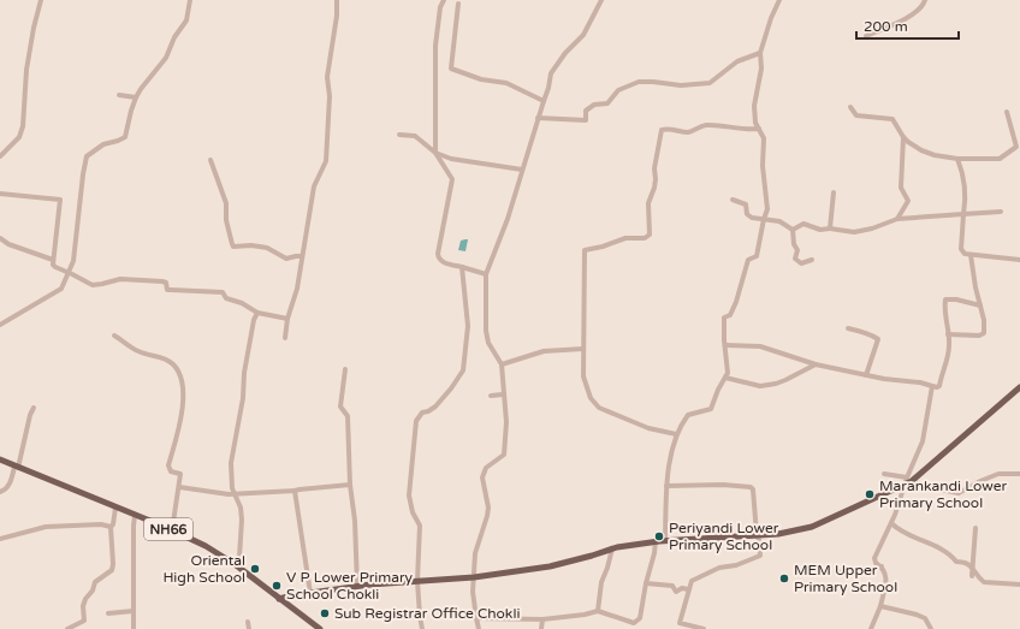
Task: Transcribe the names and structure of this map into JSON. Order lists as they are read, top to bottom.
{
  "streets": {
    "main road": ["NH66"]
  },
  "places": [
    "Marankandi Lower Primary School",
    "Periyandi Lower Primary School",
    "Oriental High School",
    "MEM Upper Primary School",
    "V P Lower Primary School Chokli",
    "Sub Registrar Office Chokli"
  ],
  "scale_bar": "200 m"
}
